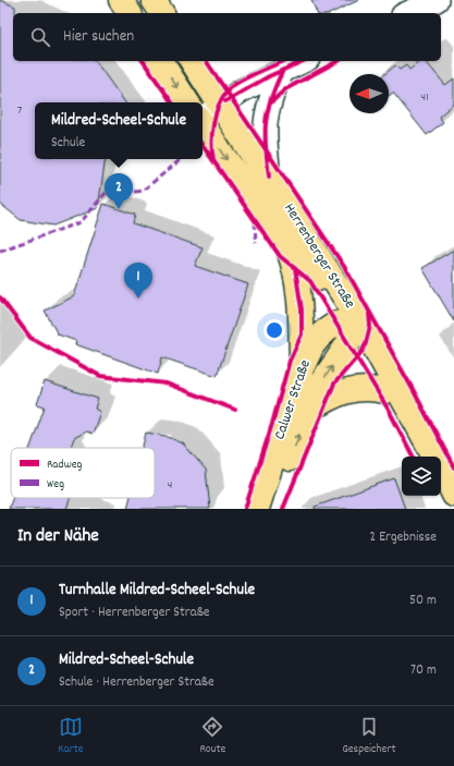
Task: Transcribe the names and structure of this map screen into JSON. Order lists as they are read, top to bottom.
{
  "streets": {
    "main road": ["Herrenberger Straße", "Calwer Straße"]
  },
  "crossings": [
    ["Herrenberger Straße", "Calwer Straße"]
  ],
  "house_numbers": ["41", "7", "4"],
  "legend": ["Radweg", "Weg"],
  "north": "left",
  "page": {
    "search": "Hier suchen",
    "popup": ["Mildred-Scheel-Schule", "Schule"],
    "pins": ["2", "1"],
    "heading": ["In der Nähe", "2 Ergebnisse"],
    "list": [
      {
        "mark": "1",
        "name": "Turnhalle Mildred-Scheel-Schule",
        "note": "Sport · Herrenberger Straße",
        "value": "50 m"
      },
      {
        "mark": "2",
        "name": "Mildred-Scheel-Schule",
        "note": "Schule · Herrenberger Straße",
        "value": "70 m"
      }
    ],
    "nav": ["Karte", "Route", "Gespeichert"]
  }
}
